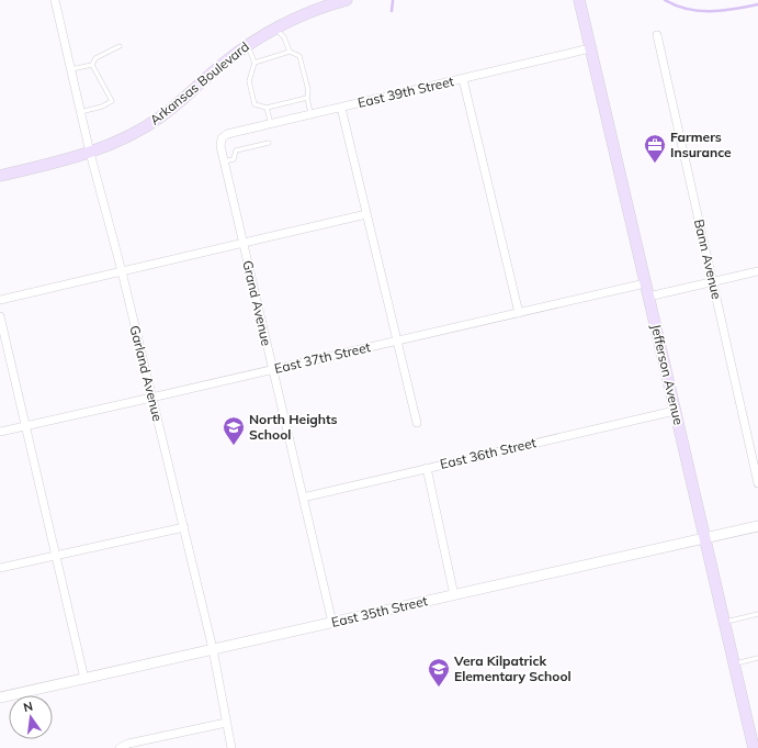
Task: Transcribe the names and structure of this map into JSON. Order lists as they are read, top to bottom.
{
  "streets": {
    "main road": ["Arkansas Boulevard", "Jefferson Avenue"],
    "street": [
      "East 39th Street",
      "Bann Avenue",
      "Grand Avenue",
      "East 37th Street",
      "Garland Avenue",
      "East 36th Street",
      "East 35th Street"
    ]
  },
  "crossings": [
    ["Arkansas Boulevard", "Garland Avenue"],
    ["East 39th Street", "Grand Avenue"],
    ["East 39th Street", "Jefferson Avenue"],
    ["Grand Avenue", "East 37th Street"],
    ["Grand Avenue", "East 36th Street"],
    ["Grand Avenue", "East 35th Street"],
    ["East 37th Street", "Garland Avenue"],
    ["East 37th Street", "Jefferson Avenue"],
    ["Garland Avenue", "East 35th Street"],
    ["Jefferson Avenue", "East 36th Street"],
    ["Jefferson Avenue", "East 35th Street"]
  ],
  "places": {
    "office": ["Farmers Insurance"],
    "school or university": ["North Heights School", "Vera Kilpatrick Elementary School"]
  },
  "north": "top"
}
